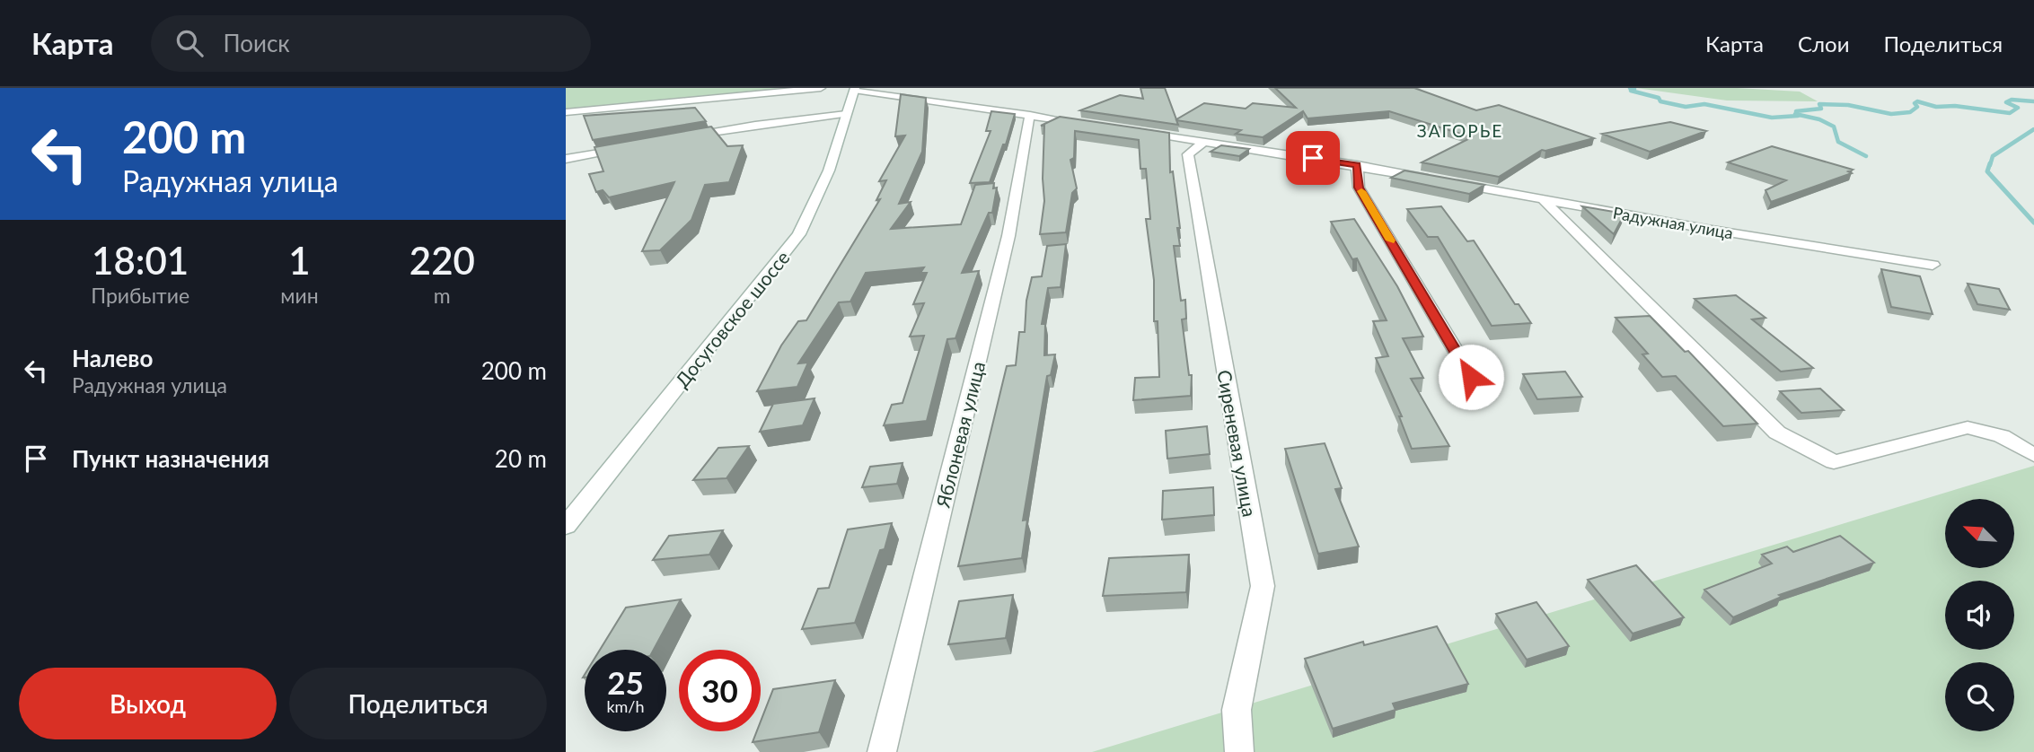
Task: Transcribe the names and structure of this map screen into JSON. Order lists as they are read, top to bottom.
{
  "streets": {
    "street": [
      "Радужная улица",
      "Досуговское шоссе",
      "Яблоневая улица",
      "Сиреневая улица"
    ]
  },
  "crossings": [
    ["Радужная улица", "Сиреневая улица"]
  ],
  "districts": ["ЗАГОРЬЕ"],
  "north": "top left",
  "page": {
    "header": "Карта",
    "search": "Поиск",
    "nav": ["Карта", "Слои", "Поделиться"],
    "turn": ["200 m", "Радужная улица"],
    "eta": [
      "18:01",
      "Прибытие",
      "1",
      "мин",
      "220",
      "m"
    ],
    "list": [
      {
        "name": "Налево",
        "note": "Радужная улица",
        "value": "200 m"
      },
      {
        "name": "Пункт назначения",
        "value": "20 m"
      }
    ],
    "speed": "25 km/h",
    "limit": "30",
    "buttons": ["Выход", "Поделиться"]
  }
}
